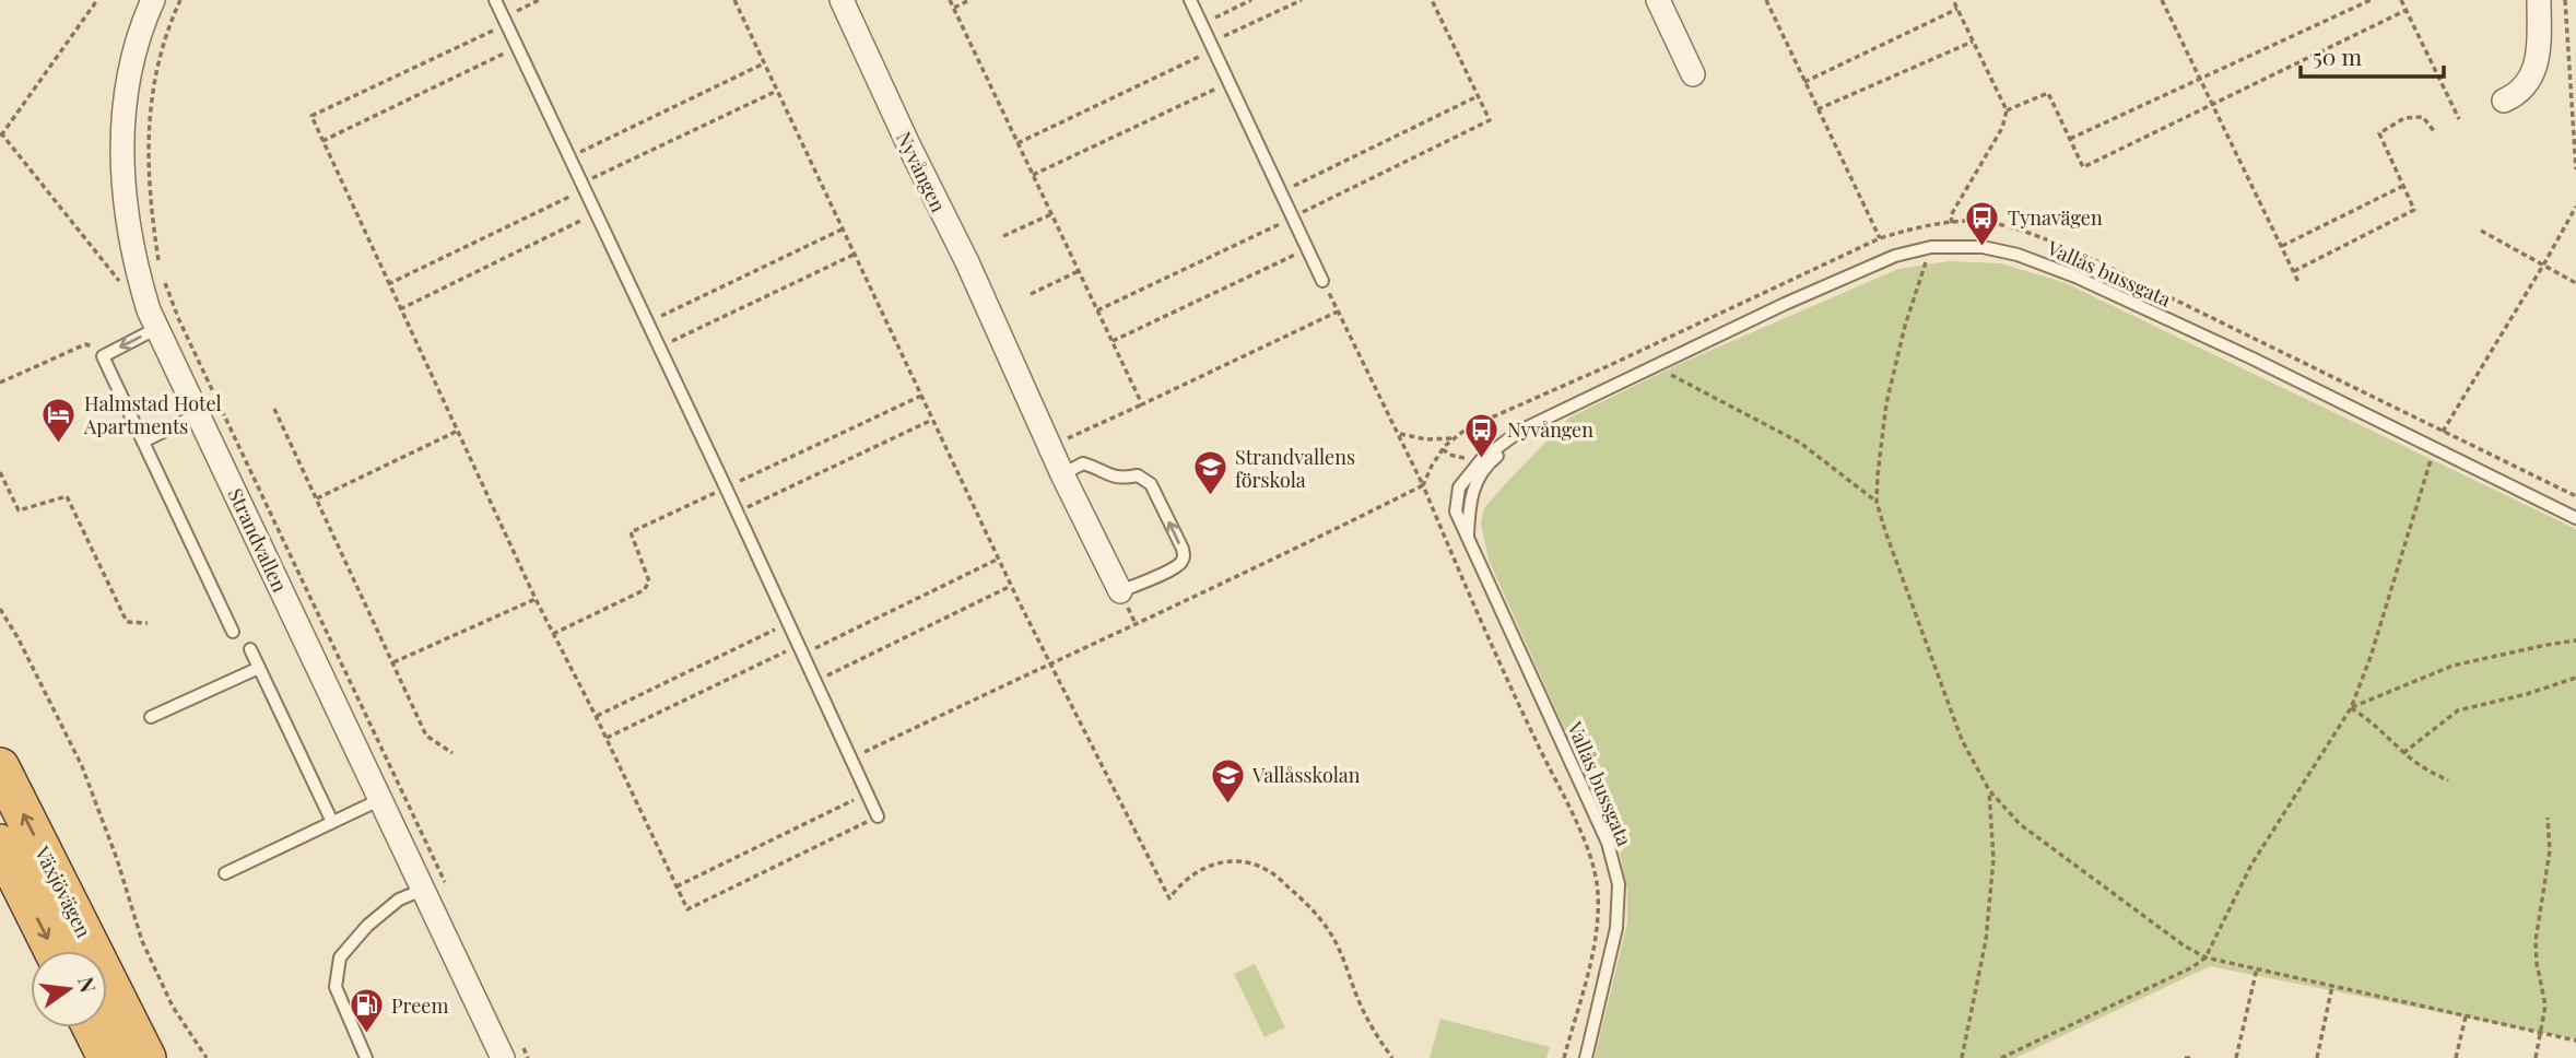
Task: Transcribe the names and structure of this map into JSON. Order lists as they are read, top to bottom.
{
  "streets": {
    "highway": ["Växjövägen"],
    "street": ["Nyvången", "Strandvallen"],
    "lane": ["Vallås bussgata"]
  },
  "places": {
    "bus stop": ["Tynavägen", "Nyvången"],
    "hotel": ["Halmstad Hotel Apartments"],
    "school or university": ["Strandvallens förskola", "Vallåsskolan"],
    "fuel station": ["Preem"]
  },
  "scale_bar": "50 m",
  "north": "right"
}
